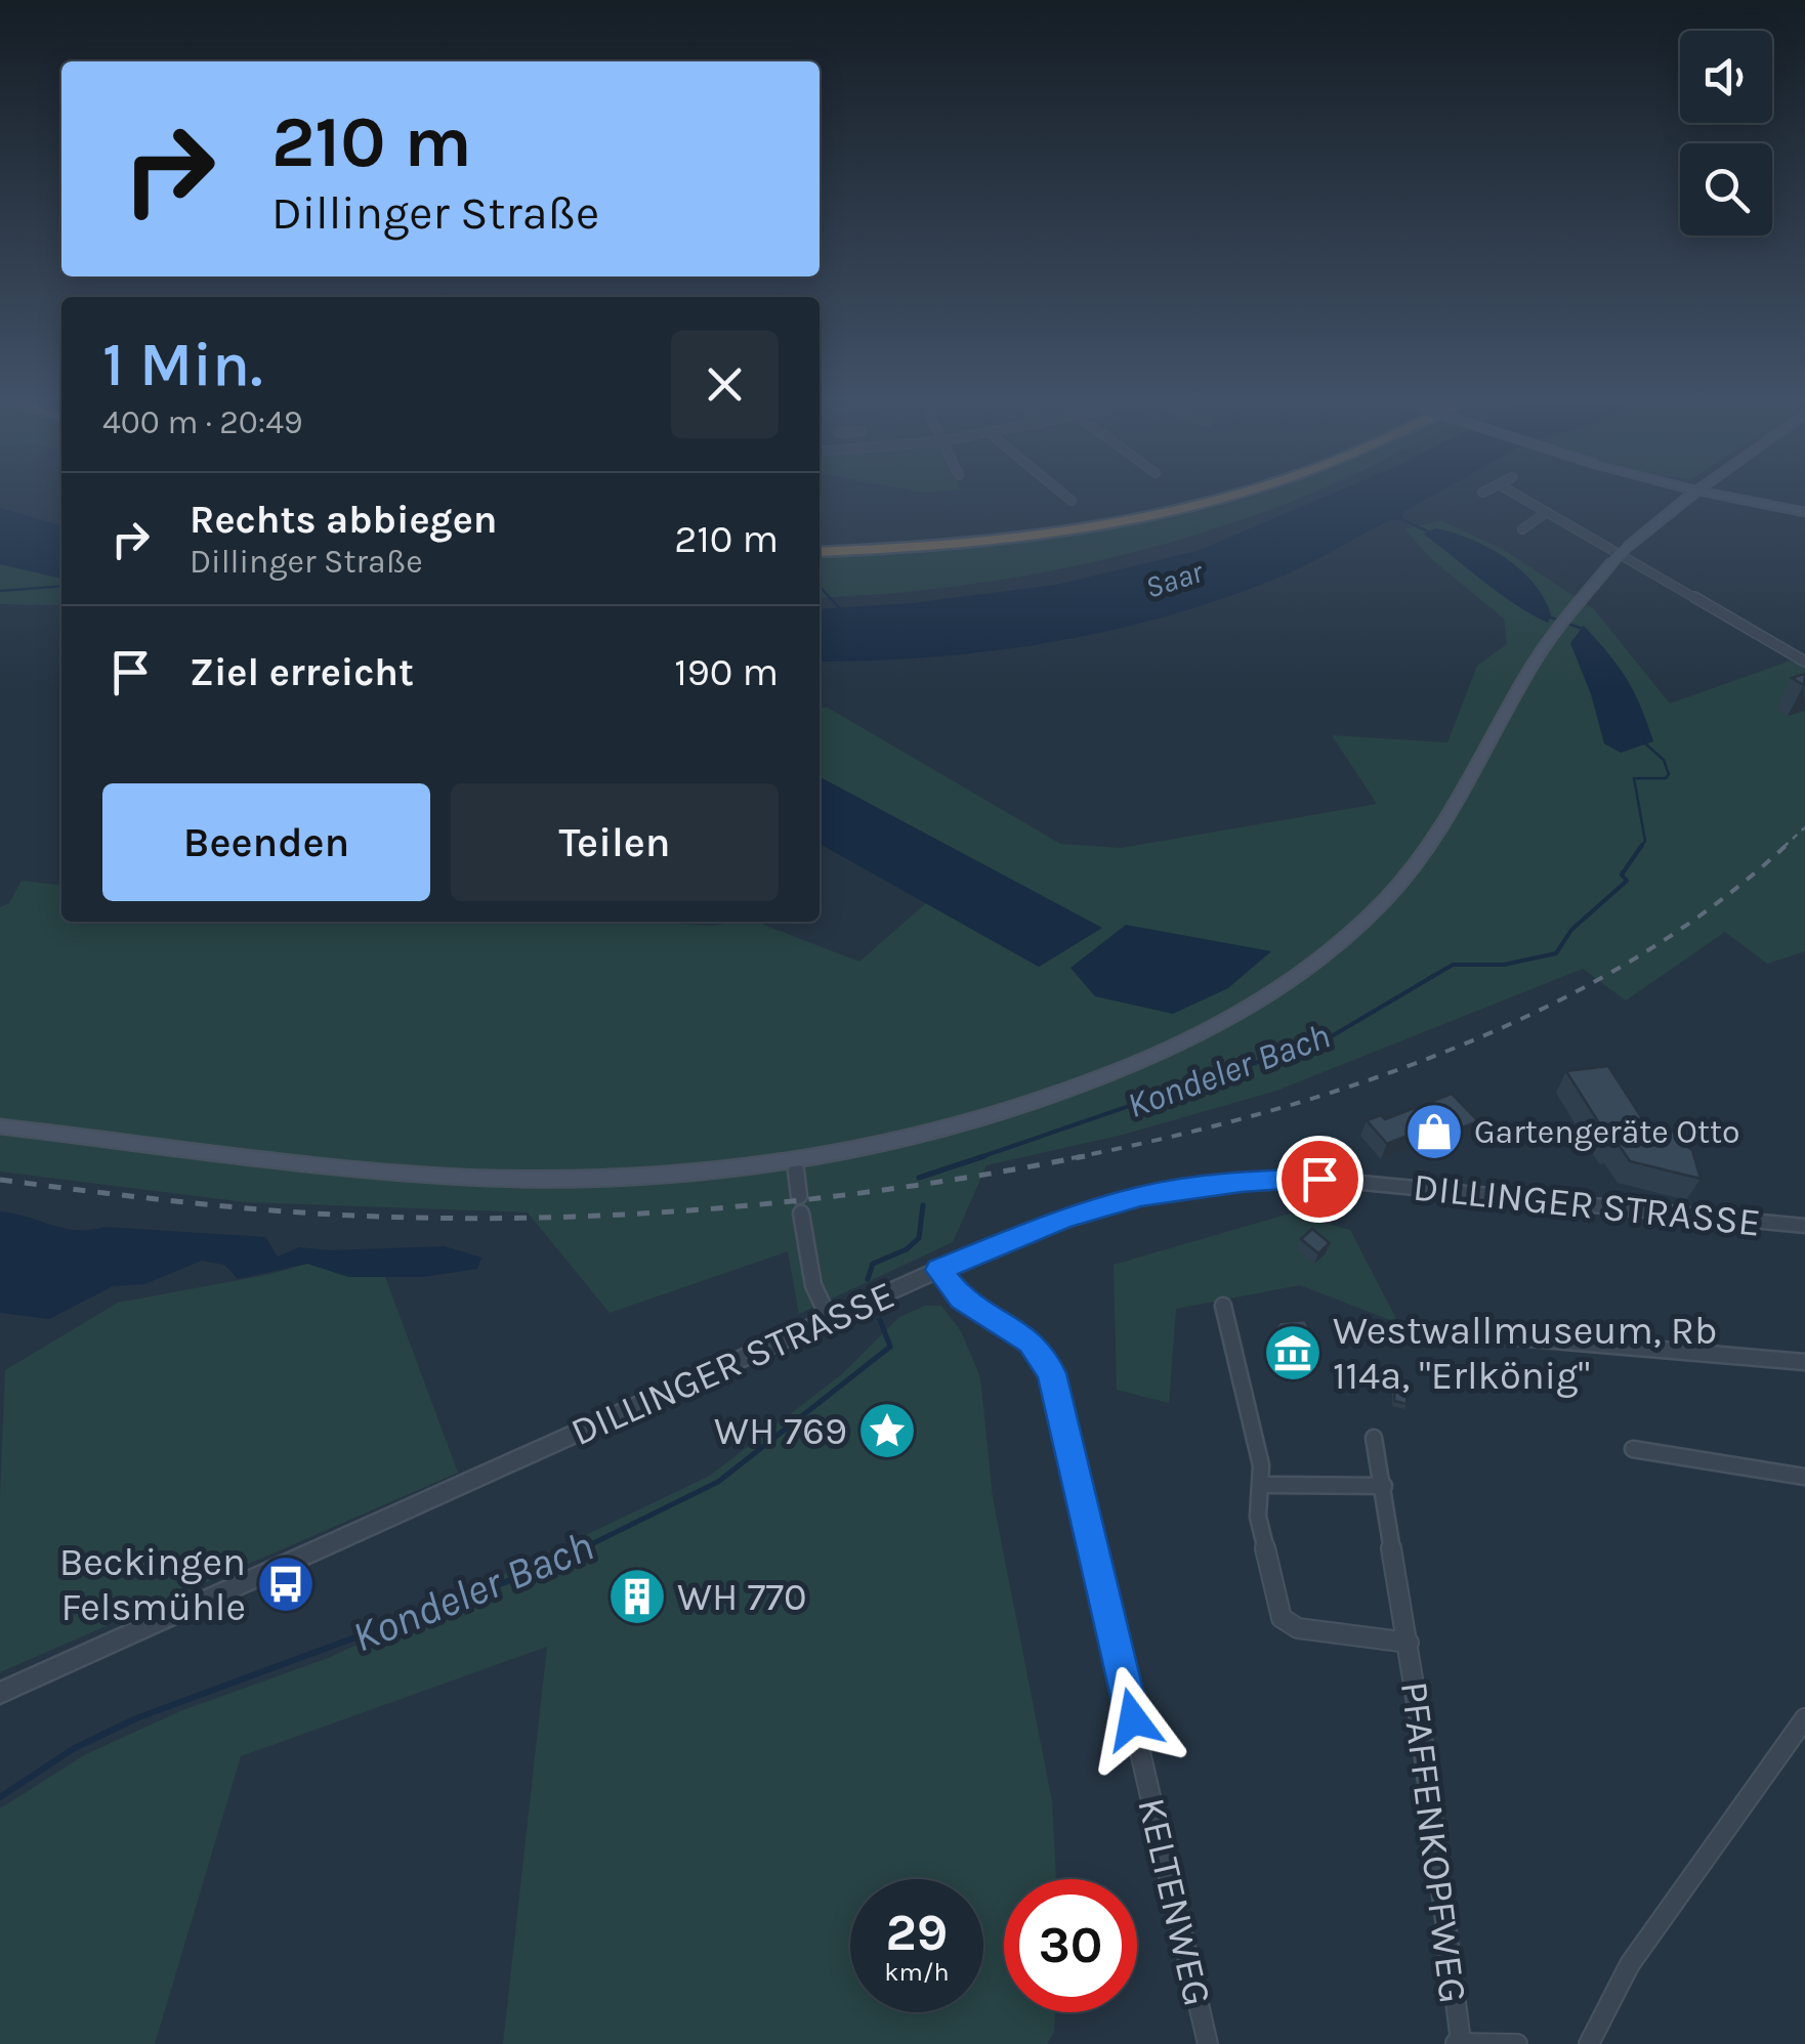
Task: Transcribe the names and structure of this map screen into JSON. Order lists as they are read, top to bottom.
{
  "streets": {
    "street": ["DILLINGER STRASSE", "PFAFFENKOPFWEG", "KELTENWEG"]
  },
  "crossings": [
    ["DILLINGER STRASSE", "KELTENWEG"]
  ],
  "water": ["Saar", "Kondeler Bach"],
  "places": {
    "shop": ["Gartengeräte Otto"],
    "museum": ["Westwallmuseum, Rb 114a, \"Erlkönig\""],
    "place": ["WH 769"],
    "bus stop": ["Beckingen Felsmühle"],
    "building": ["WH 770"]
  },
  "page": {
    "turn": ["210 m", "Dillinger Straße"],
    "heading": ["1 Min.", "400 m · 20:49"],
    "list": [
      {
        "name": "Rechts abbiegen",
        "note": "Dillinger Straße",
        "value": "210 m"
      },
      {
        "name": "Ziel erreicht",
        "value": "190 m"
      }
    ],
    "buttons": ["Beenden", "Teilen"],
    "speed": "29 km/h",
    "limit": "30"
  }
}
